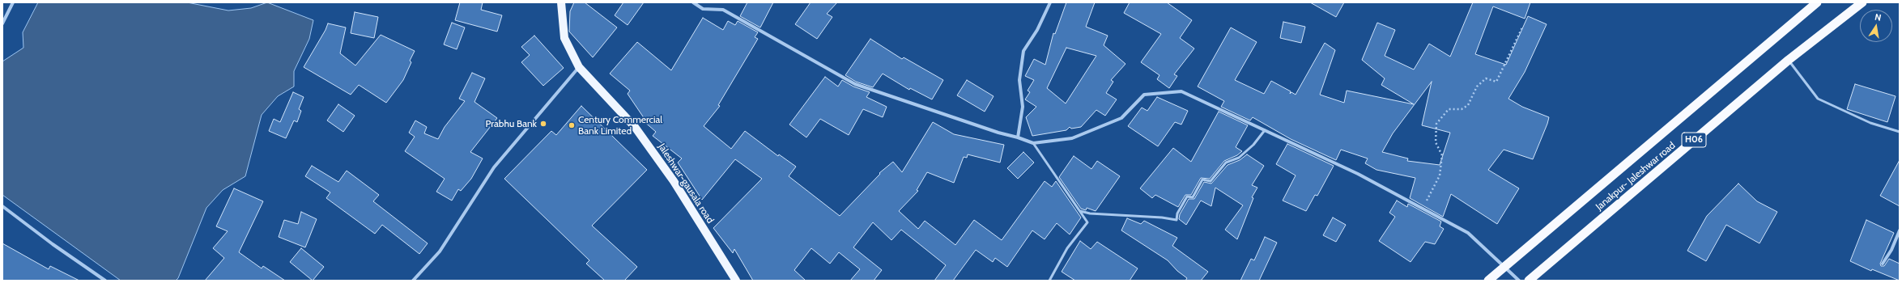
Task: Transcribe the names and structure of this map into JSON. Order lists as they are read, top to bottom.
{
  "streets": {
    "highway": ["H06", "Janakpur- Jaleshwar road"],
    "main road": ["Jaleshwar-gausala road"]
  },
  "places": ["Prabhu Bank", "Century Commercial Bank Limited"],
  "north": "top"
}
